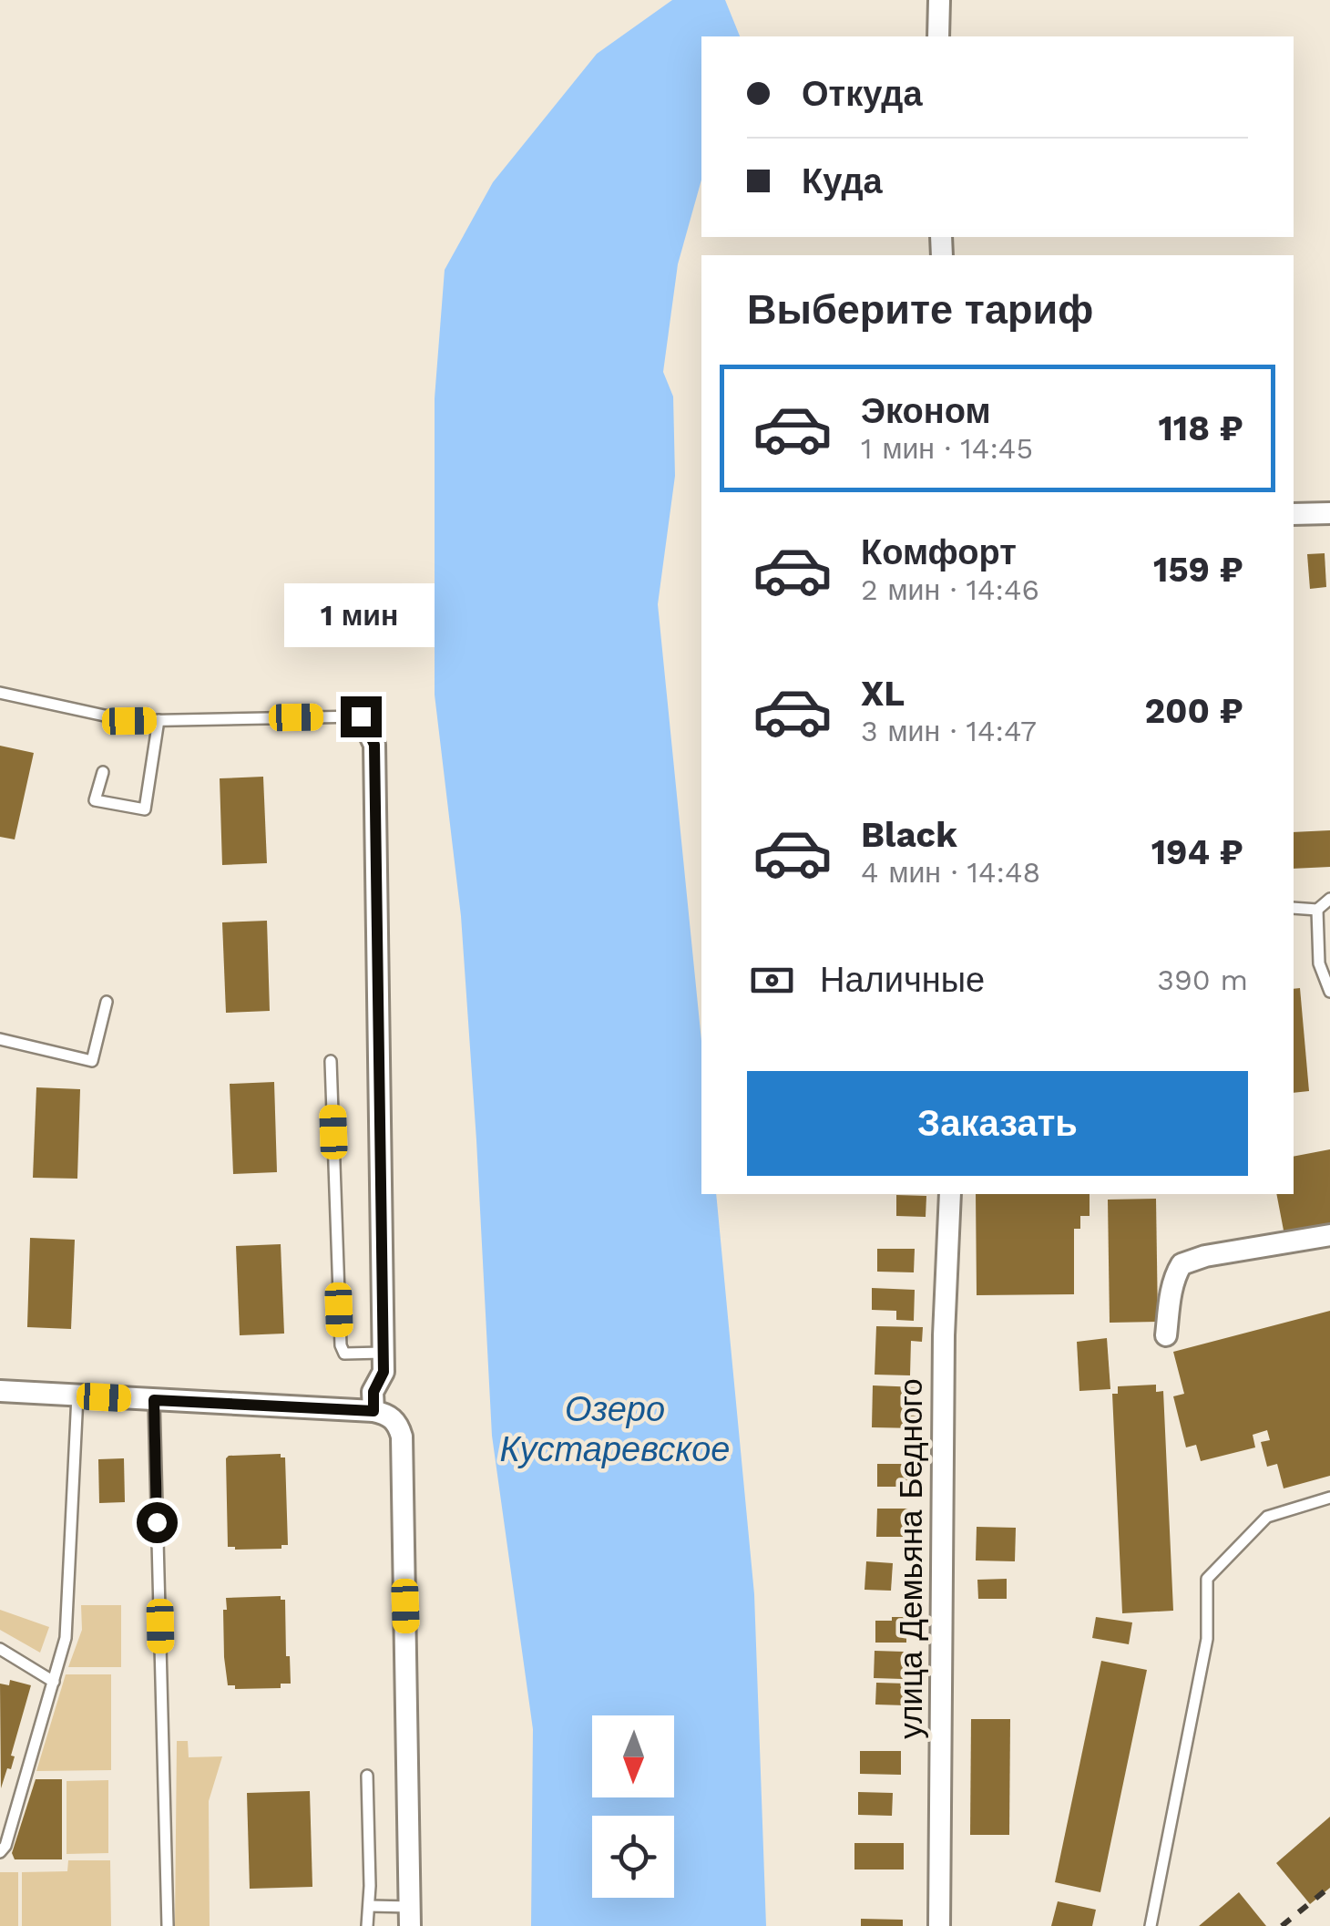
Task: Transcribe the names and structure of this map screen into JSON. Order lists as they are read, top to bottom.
{
  "streets": {
    "street": ["улица Демьяна Бедного"]
  },
  "water": ["Озеро Кустаревское"],
  "north": "bottom",
  "page": {
    "banner": ["Откуда", "Куда"],
    "heading": "Выберите тариф",
    "list": [
      {
        "name": "Эконом",
        "note": "1 мин · 14:45",
        "value": "118 ₽"
      },
      {
        "name": "Комфорт",
        "note": "2 мин · 14:46",
        "value": "159 ₽"
      },
      {
        "name": "XL",
        "note": "3 мин · 14:47",
        "value": "200 ₽"
      },
      {
        "name": "Black",
        "note": "4 мин · 14:48",
        "value": "194 ₽"
      }
    ],
    "bubble": "1 мин",
    "pay": ["Наличные", "390 m"],
    "buttons": "Заказать"
  }
}
